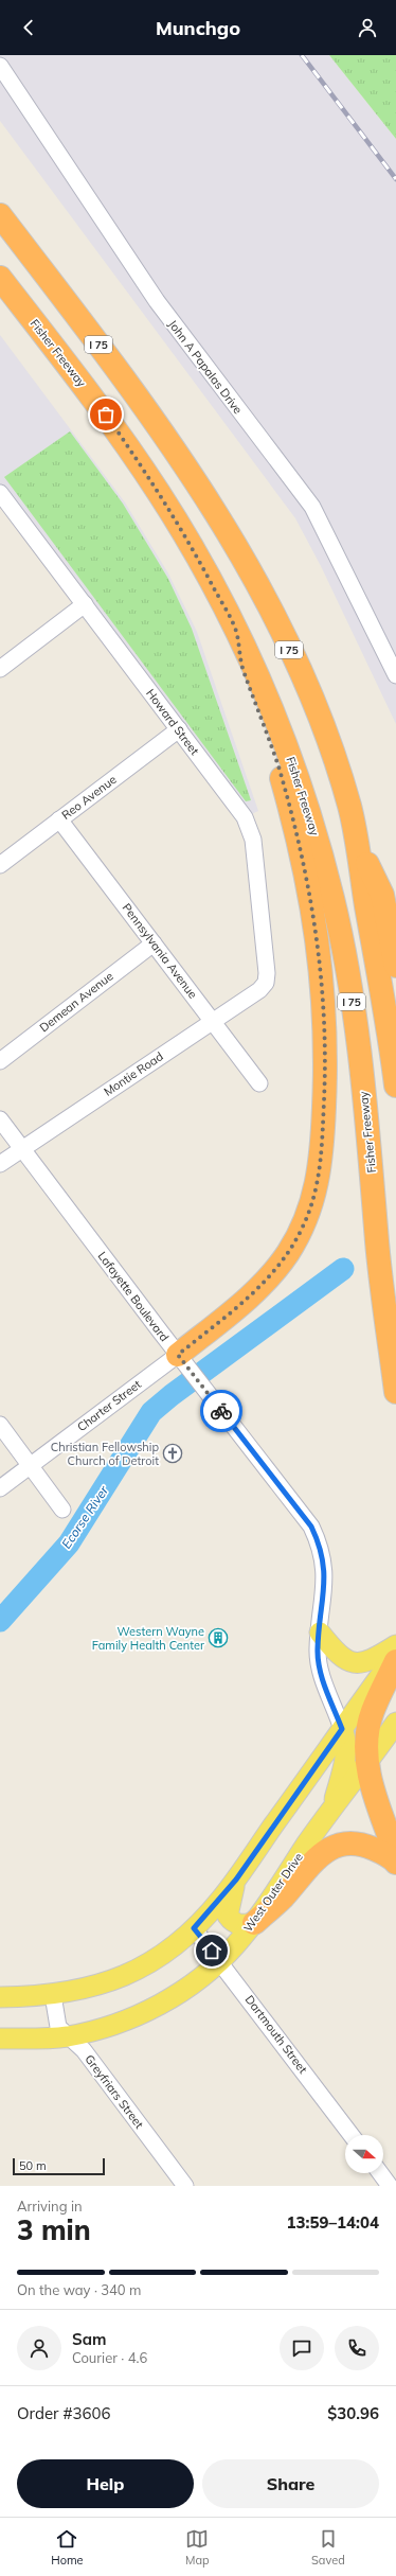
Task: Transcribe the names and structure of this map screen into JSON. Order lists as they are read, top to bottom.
{
  "streets": {
    "highway": ["I 75", "Fisher Freeway"],
    "main road": ["West Outer Drive"],
    "street": [
      "John A Papalas Drive",
      "Howard Street",
      "Reo Avenue",
      "Pennsylvania Avenue",
      "Demean Avenue",
      "Montie Road",
      "Lafayette Boulevard",
      "Charter Street",
      "Dartmouth Street",
      "Greyfriars Street"
    ]
  },
  "crossings": [
    ["Howard Street", "Reo Avenue"],
    ["Howard Street", "Montie Road"],
    ["Reo Avenue", "Pennsylvania Avenue"],
    ["Pennsylvania Avenue", "Demean Avenue"],
    ["Pennsylvania Avenue", "Montie Road"],
    ["Montie Road", "Lafayette Boulevard"],
    ["Lafayette Boulevard", "Charter Street"],
    ["West Outer Drive", "Dartmouth Street"],
    ["West Outer Drive", "Greyfriars Street"]
  ],
  "water": ["Ecorse River"],
  "places": {
    "church": ["Christian Fellowship Church of Detroit"],
    "building": ["Western Wayne Family Health Center"]
  },
  "scale_bar": "50 m",
  "north": "right",
  "page": {
    "header": "Munchgo",
    "scale": "50 m",
    "heading": ["3 min", "Arriving in", "13:59–14:04"],
    "panel": [
      "Sam",
      "Courier · 4.6",
      "Order #3606",
      "$30.96"
    ],
    "bar": "On the way · 340 m",
    "buttons": ["Help", "Share"],
    "tabs": ["Home", "Map", "Saved"]
  }
}
